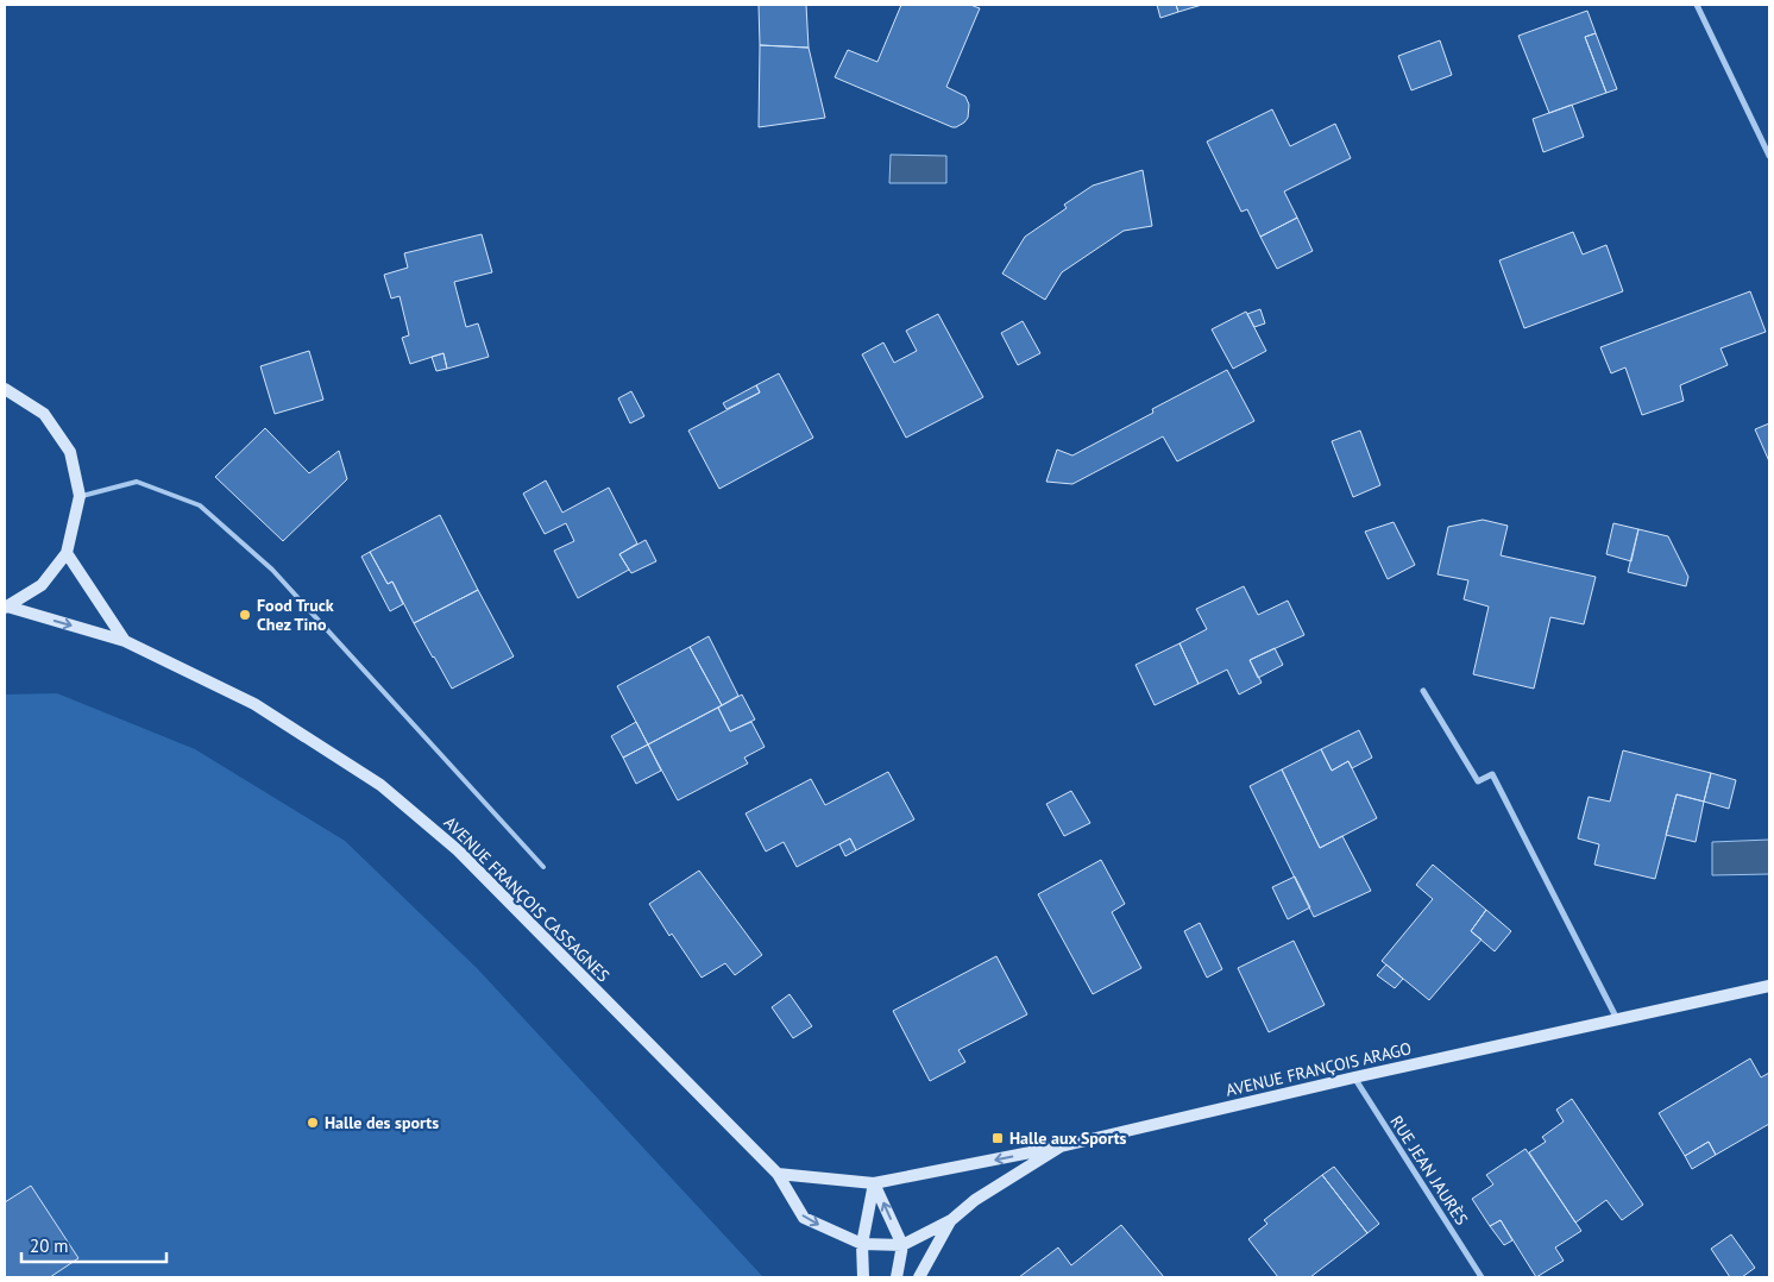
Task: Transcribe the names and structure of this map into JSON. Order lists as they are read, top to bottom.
{
  "streets": {
    "main road": ["AVENUE FRANÇOIS CASSAGNES", "AVENUE FRANÇOIS ARAGO"],
    "street": ["RUE JEAN JAURÈS"]
  },
  "crossings": [
    ["AVENUE FRANÇOIS CASSAGNES", "AVENUE FRANÇOIS ARAGO"],
    ["AVENUE FRANÇOIS ARAGO", "RUE JEAN JAURÈS"]
  ],
  "places": {
    "other": ["Food Truck Chez Tino", "Halle des sports"],
    "transit": ["Halle aux Sports"]
  },
  "scale_bar": "20 m"
}
